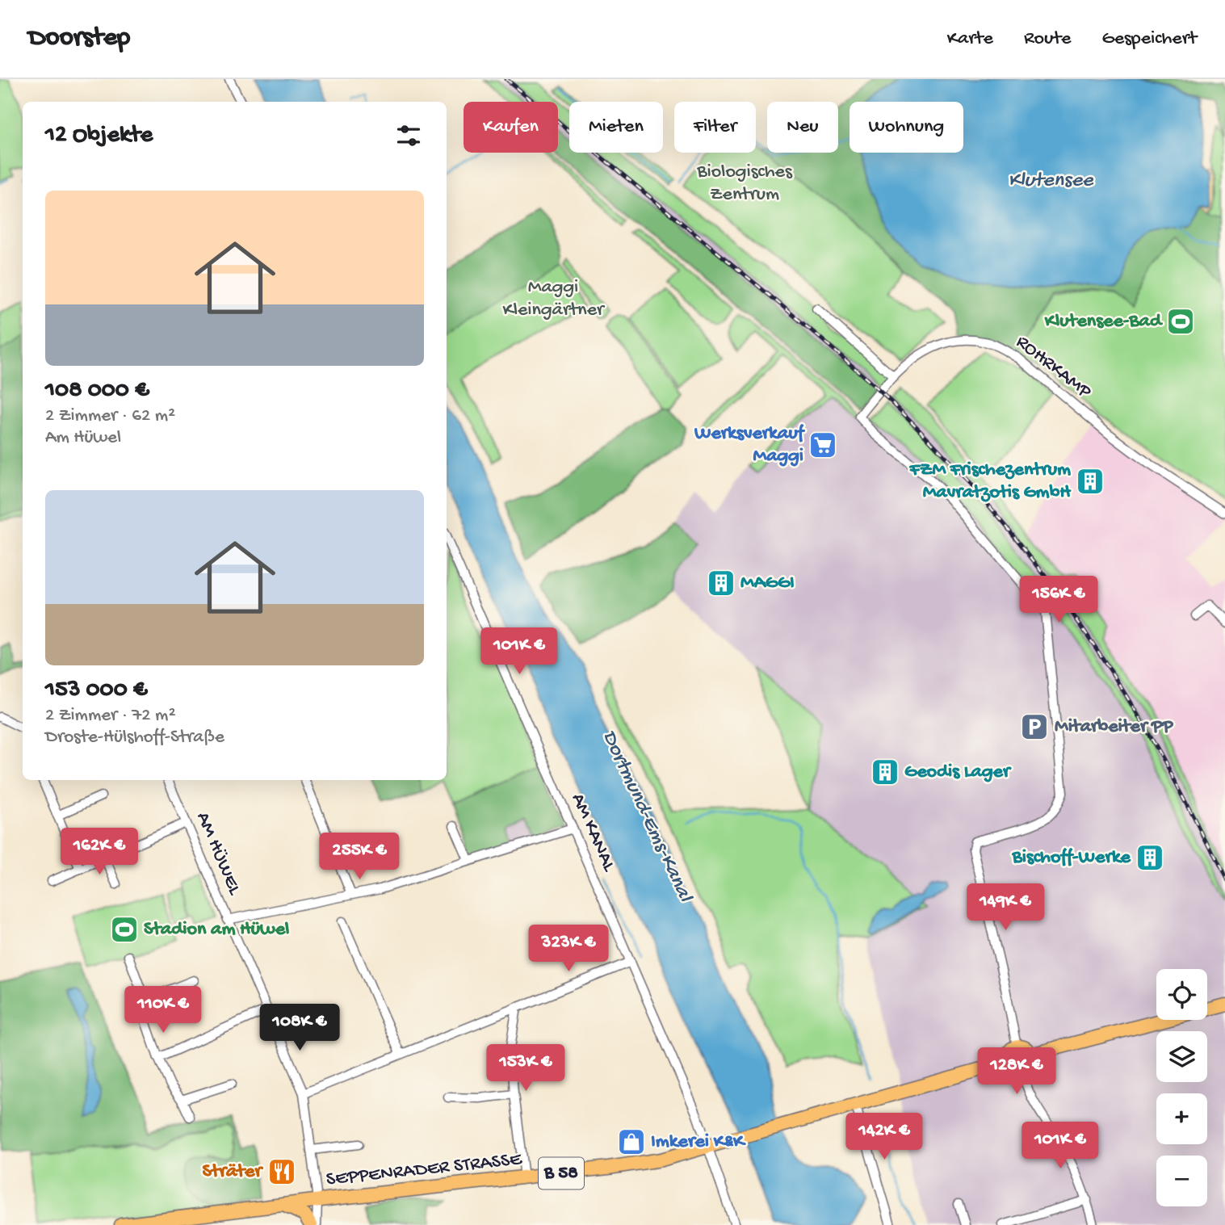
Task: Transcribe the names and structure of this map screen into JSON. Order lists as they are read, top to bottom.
{
  "streets": {
    "main road": ["SEPPENRADER STRASSE", "B 58"],
    "street": ["ROHRKAMP", "AM KANAL", "AM HÜWEL"]
  },
  "crossings": [
    ["ROHRKAMP", "B 58"],
    ["AM KANAL", "SEPPENRADER STRASSE"],
    ["AM HÜWEL", "SEPPENRADER STRASSE"],
    ["SEPPENRADER STRASSE", "B 58"]
  ],
  "water": ["Klutensee", "Dortmund-Ems-Kanal"],
  "parks": ["Biologisches Zentrum", "Maggi Kleingärtner"],
  "places": {
    "sports": ["Klutensee-Bad", "Stadion am Hüwel"],
    "supermarket": ["Werksverkauf Maggi"],
    "building": [
      "FZM Frischezentrum Mavratzotis GmbH",
      "MAGGI",
      "Geodis Lager",
      "Bischoff-Werke"
    ],
    "parking": ["Mitarbeiter PP"],
    "shop": ["Imkerei K&K"],
    "restaurant": ["Sträter"]
  },
  "page": {
    "header": "Doorstep",
    "nav": ["Karte", "Route", "Gespeichert"],
    "chip": [
      "Kaufen",
      "Mieten",
      "Filter",
      "Neu",
      "Wohnung"
    ],
    "heading": "12 Objekte",
    "list": [
      {
        "name": "108 000 €",
        "note": "2 Zimmer · 62 m² · Am Hüwel"
      },
      {
        "name": "153 000 €",
        "note": "2 Zimmer · 72 m² · Droste-Hülshoff-Straße"
      }
    ],
    "price": [
      "156K €",
      "101K €",
      "162K €",
      "255K €",
      "149K €",
      "323K €",
      "110K €",
      "108K €",
      "153K €",
      "128K €",
      "142K €",
      "101K €"
    ],
    "map_buttons": ["+", "−"]
  }
}
